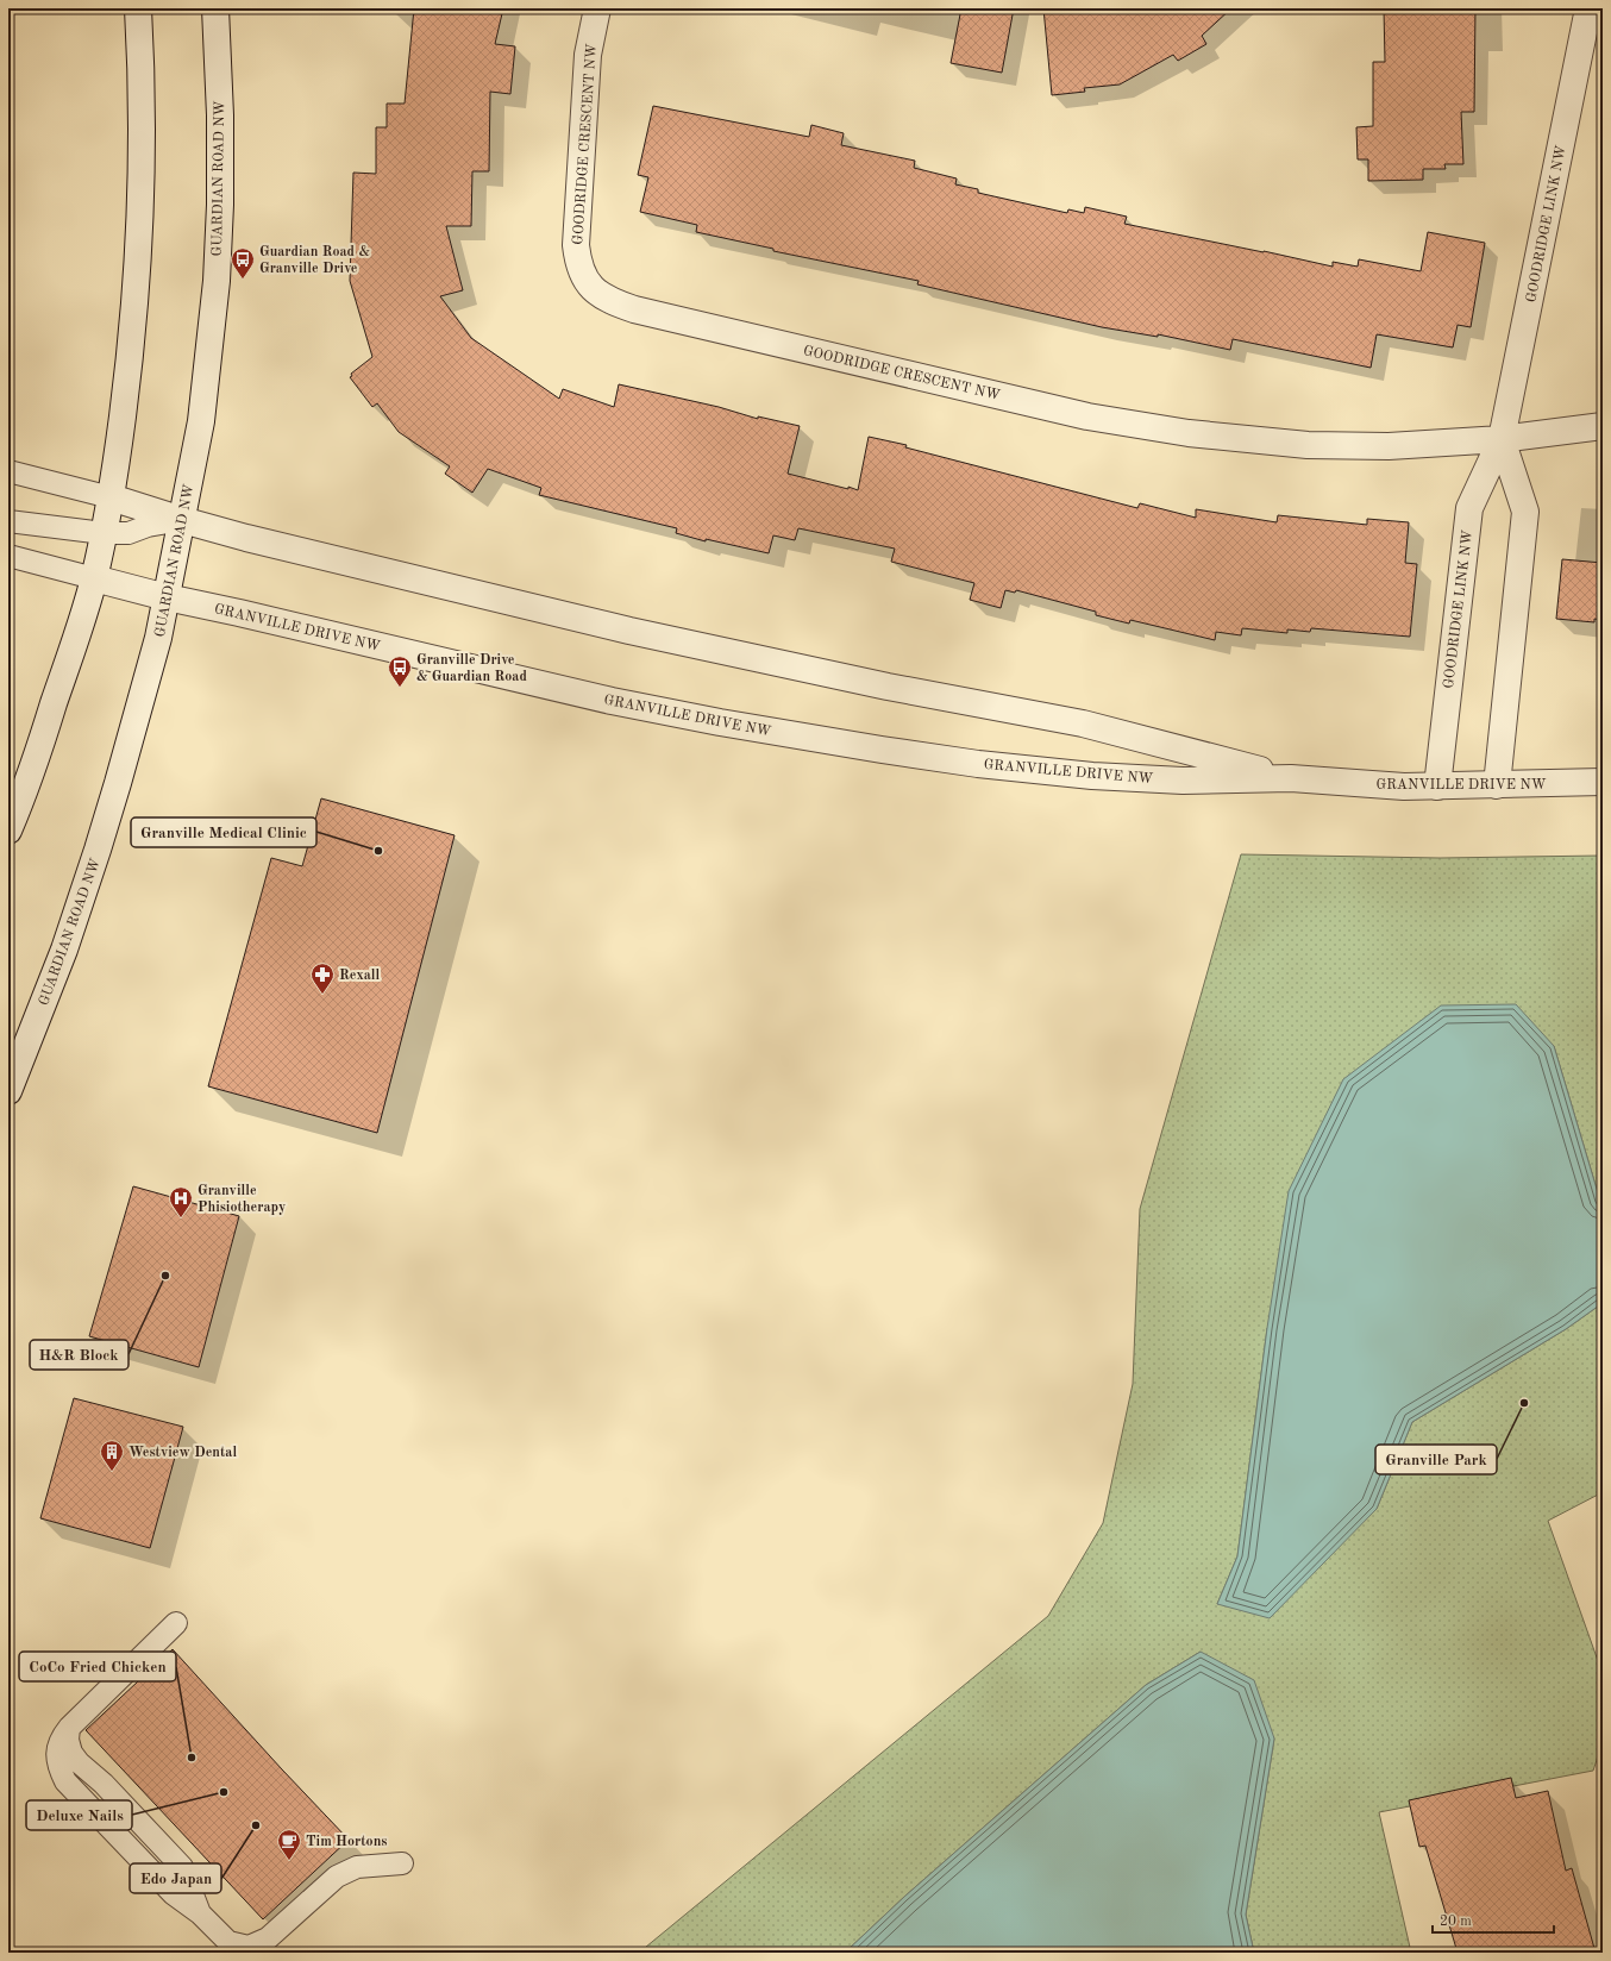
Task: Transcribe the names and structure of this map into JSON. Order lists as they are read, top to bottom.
{
  "streets": {
    "street": [
      "GOODRIDGE CRESCENT NW",
      "GUARDIAN ROAD NW",
      "GOODRIDGE LINK NW",
      "GRANVILLE DRIVE NW"
    ]
  },
  "crossings": [
    ["GOODRIDGE CRESCENT NW", "GOODRIDGE LINK NW"],
    ["GUARDIAN ROAD NW", "GRANVILLE DRIVE NW"],
    ["GOODRIDGE LINK NW", "GRANVILLE DRIVE NW"]
  ],
  "places": {
    "bus stop": ["Guardian Road & Granville Drive", "Granville Drive & Guardian Road"],
    "other": [
      "Granville Medical Clinic",
      "H&R Block",
      "Granville Park",
      "CoCo Fried Chicken",
      "Deluxe Nails",
      "Edo Japan"
    ],
    "pharmacy": ["Rexall"],
    "hospital": ["Granville Phisiotherapy"],
    "building": ["Westview Dental"],
    "cafe": ["Tim Hortons"]
  },
  "scale_bar": "20 m"
}
